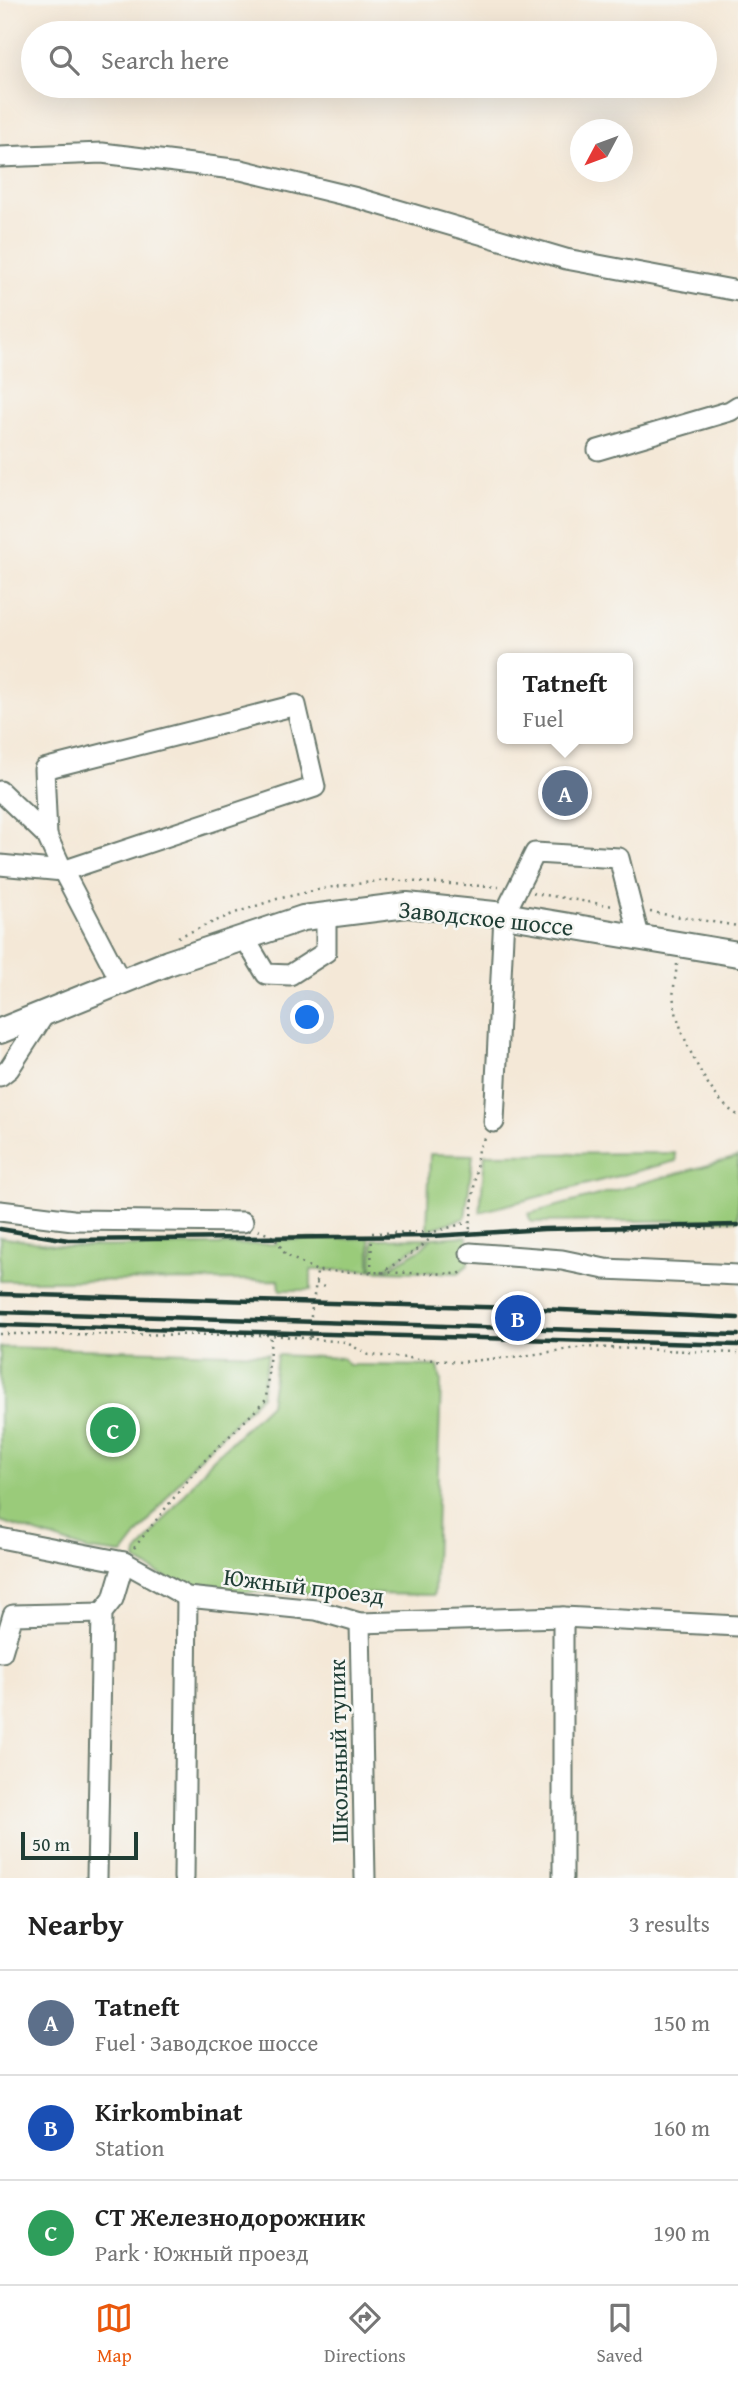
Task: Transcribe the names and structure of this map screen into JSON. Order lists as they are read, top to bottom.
{
  "streets": {
    "main road": ["Заводское шоссе"],
    "street": ["Южный проезд", "Школьный тупик"]
  },
  "crossings": [
    ["Южный проезд", "Школьный тупик"]
  ],
  "scale_bar": "50 m",
  "north": "bottom left",
  "page": {
    "search": "Search here",
    "popup": ["Tatneft", "Fuel"],
    "pins": ["A", "B", "C"],
    "scale": "50 m",
    "heading": ["Nearby", "3 results"],
    "list": [
      {
        "mark": "A",
        "name": "Tatneft",
        "note": "Fuel · Заводское шоссе",
        "value": "150 m"
      },
      {
        "mark": "B",
        "name": "Kirkombinat",
        "note": "Station",
        "value": "160 m"
      },
      {
        "mark": "C",
        "name": "СТ Железнодорожник",
        "note": "Park · Южный проезд",
        "value": "190 m"
      }
    ],
    "nav": ["Map", "Directions", "Saved"]
  }
}
